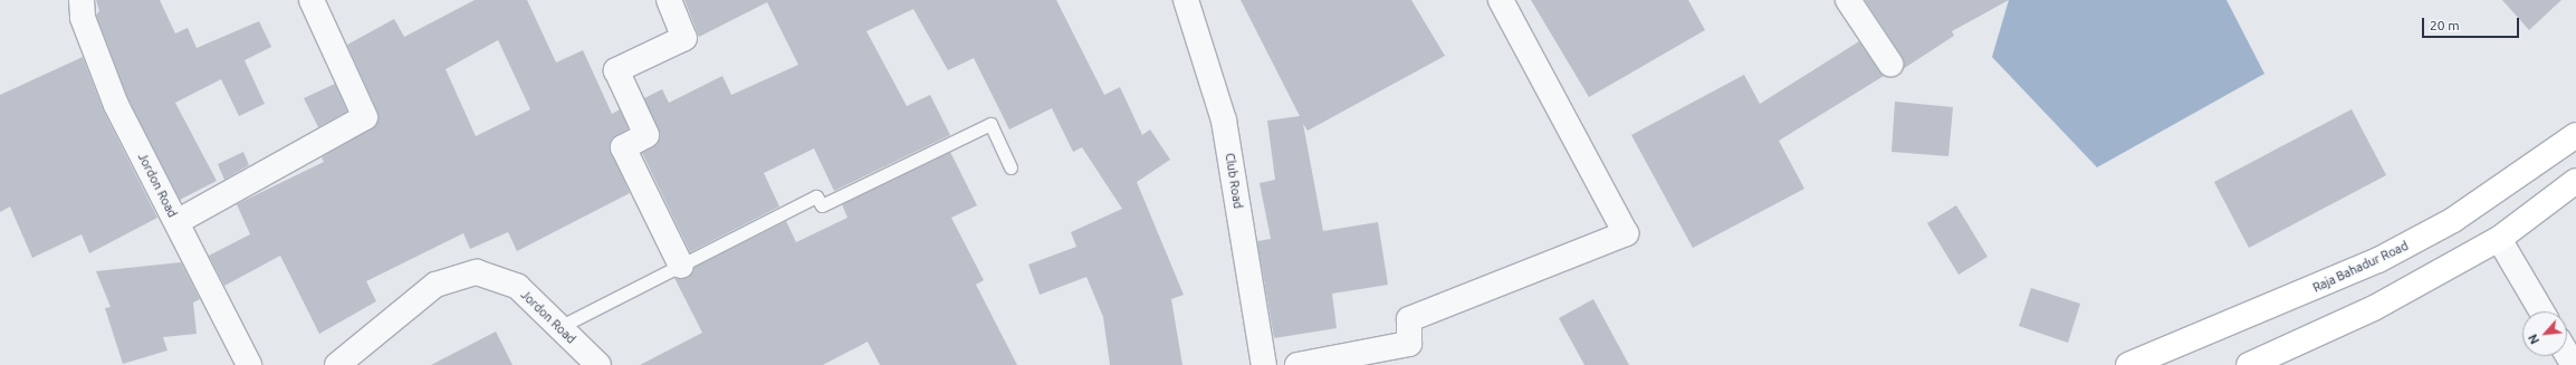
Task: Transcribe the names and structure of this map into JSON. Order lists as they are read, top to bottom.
{
  "streets": {
    "main road": ["Raja Bahadur Road"],
    "street": ["Club Road", "Jordon Road"]
  },
  "scale_bar": "20 m",
  "north": "bottom left"
}
